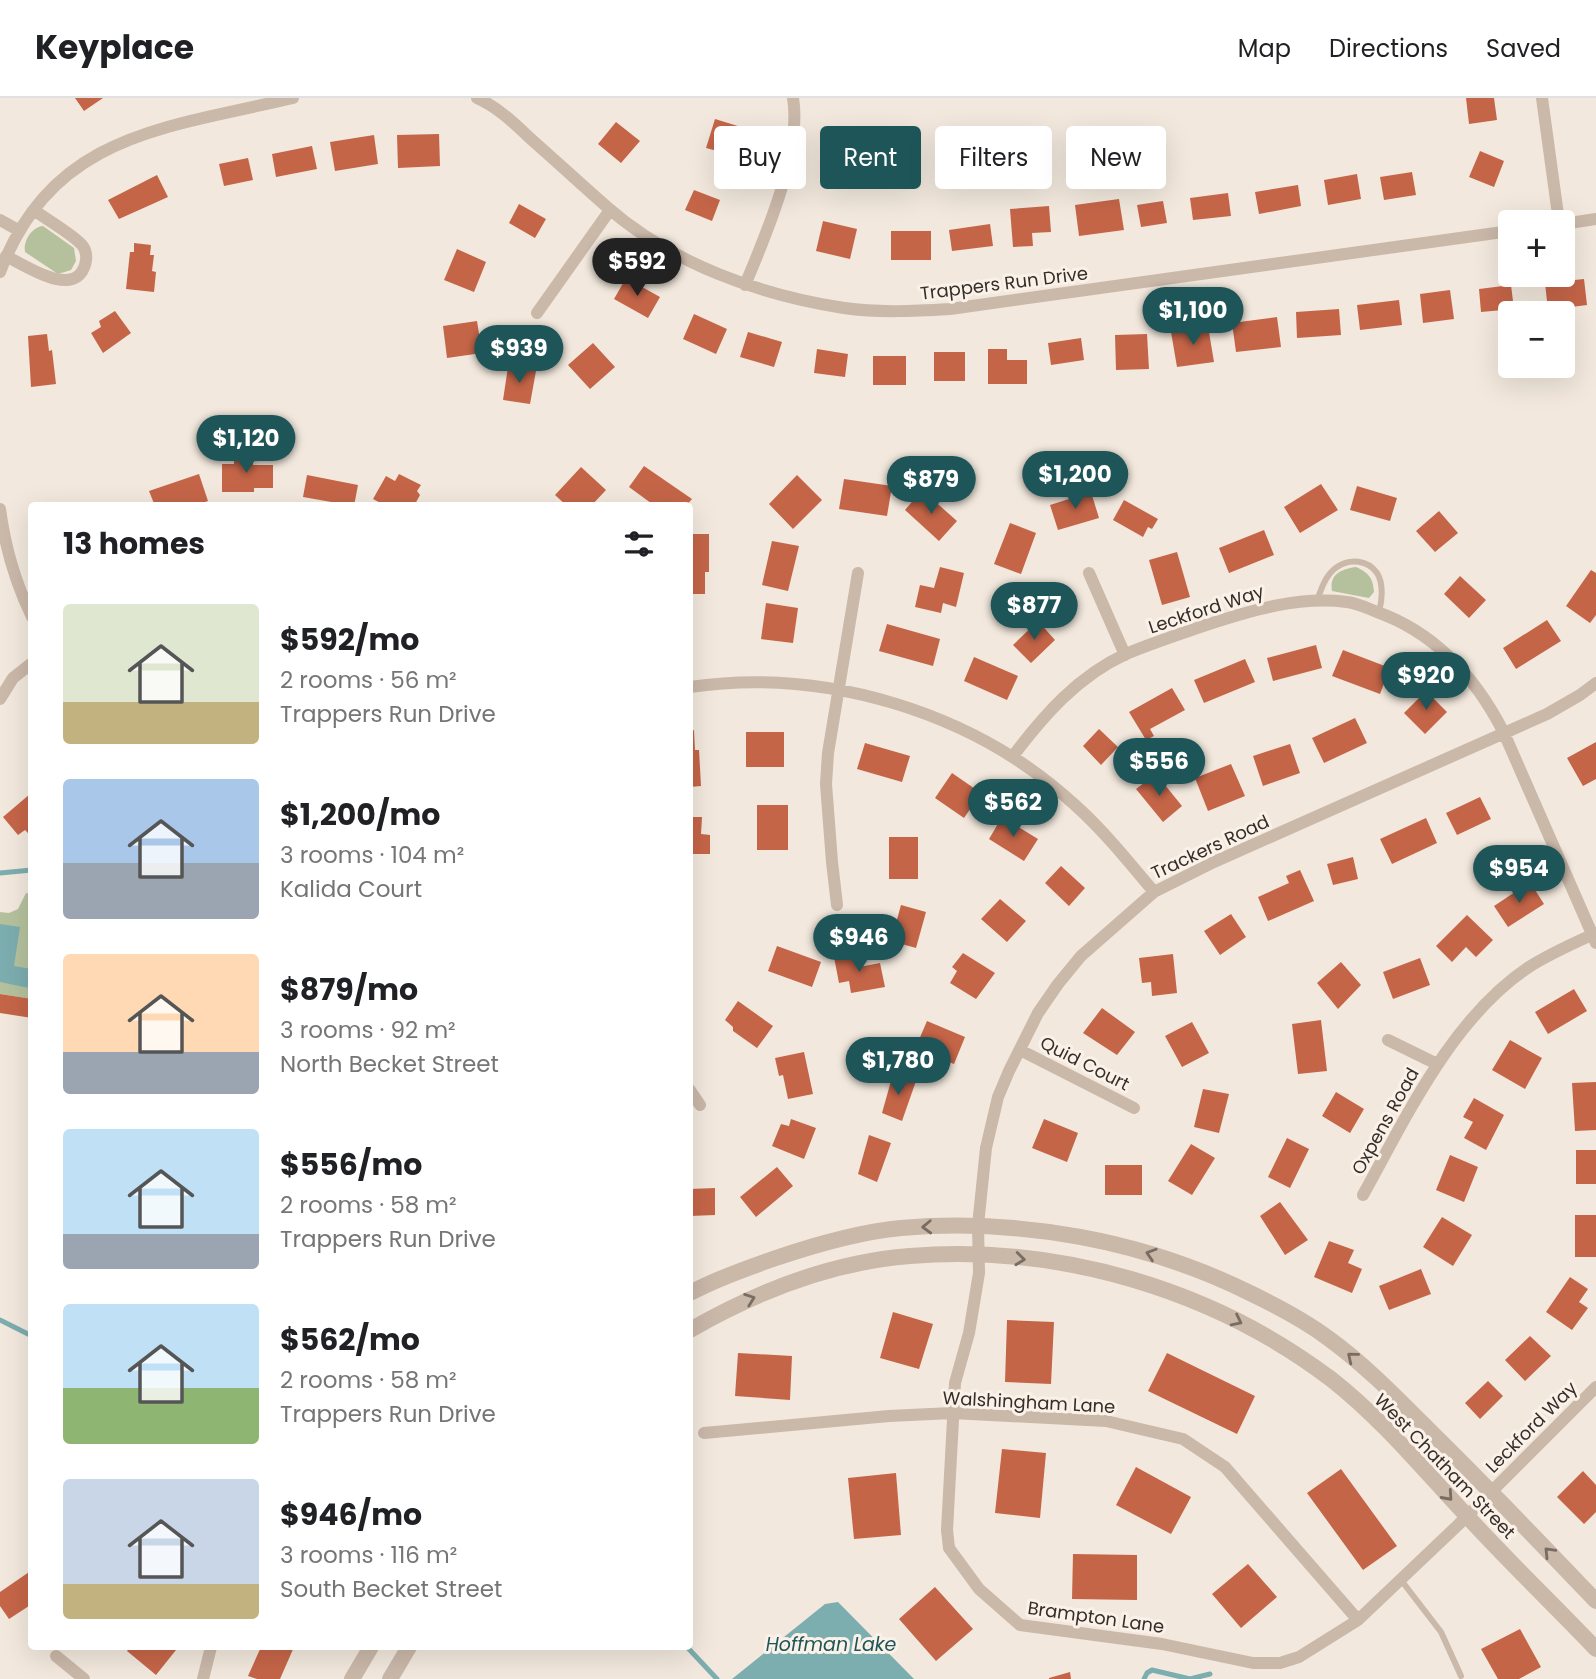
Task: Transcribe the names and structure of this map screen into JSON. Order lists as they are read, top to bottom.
{
  "streets": {
    "street": [
      "Trappers Run Drive",
      "Leckford Way",
      "Trackers Road",
      "Quid Court",
      "Oxpens Road",
      "Walshingham Lane",
      "West Chatham Street",
      "Brampton Lane"
    ]
  },
  "crossings": [
    ["Leckford Way", "Trackers Road"],
    ["Leckford Way", "Oxpens Road"],
    ["Leckford Way", "West Chatham Street"],
    ["Leckford Way", "Brampton Lane"],
    ["Trackers Road", "Quid Court"],
    ["Trackers Road", "West Chatham Street"],
    ["Trackers Road", "Brampton Lane"],
    ["Walshingham Lane", "Brampton Lane"],
    ["West Chatham Street", "Brampton Lane"]
  ],
  "water": ["Hoffman Lake"],
  "page": {
    "header": "Keyplace",
    "nav": ["Map", "Directions", "Saved"],
    "chip": [
      "Buy",
      "Rent",
      "Filters",
      "New"
    ],
    "map_buttons": ["+", "−"],
    "price": [
      "$592",
      "$1,100",
      "$939",
      "$1,120",
      "$1,200",
      "$879",
      "$877",
      "$920",
      "$556",
      "$562",
      "$954",
      "$946",
      "$1,780"
    ],
    "heading": "13 homes",
    "list": [
      {
        "name": "$592/mo",
        "note": "2 rooms · 56 m² · Trappers Run Drive"
      },
      {
        "name": "$1,200/mo",
        "note": "3 rooms · 104 m² · Kalida Court"
      },
      {
        "name": "$879/mo",
        "note": "3 rooms · 92 m² · North Becket Street"
      },
      {
        "name": "$556/mo",
        "note": "2 rooms · 58 m² · Trappers Run Drive"
      },
      {
        "name": "$562/mo",
        "note": "2 rooms · 58 m² · Trappers Run Drive"
      },
      {
        "name": "$946/mo",
        "note": "3 rooms · 116 m² · South Becket Street"
      }
    ]
  }
}
